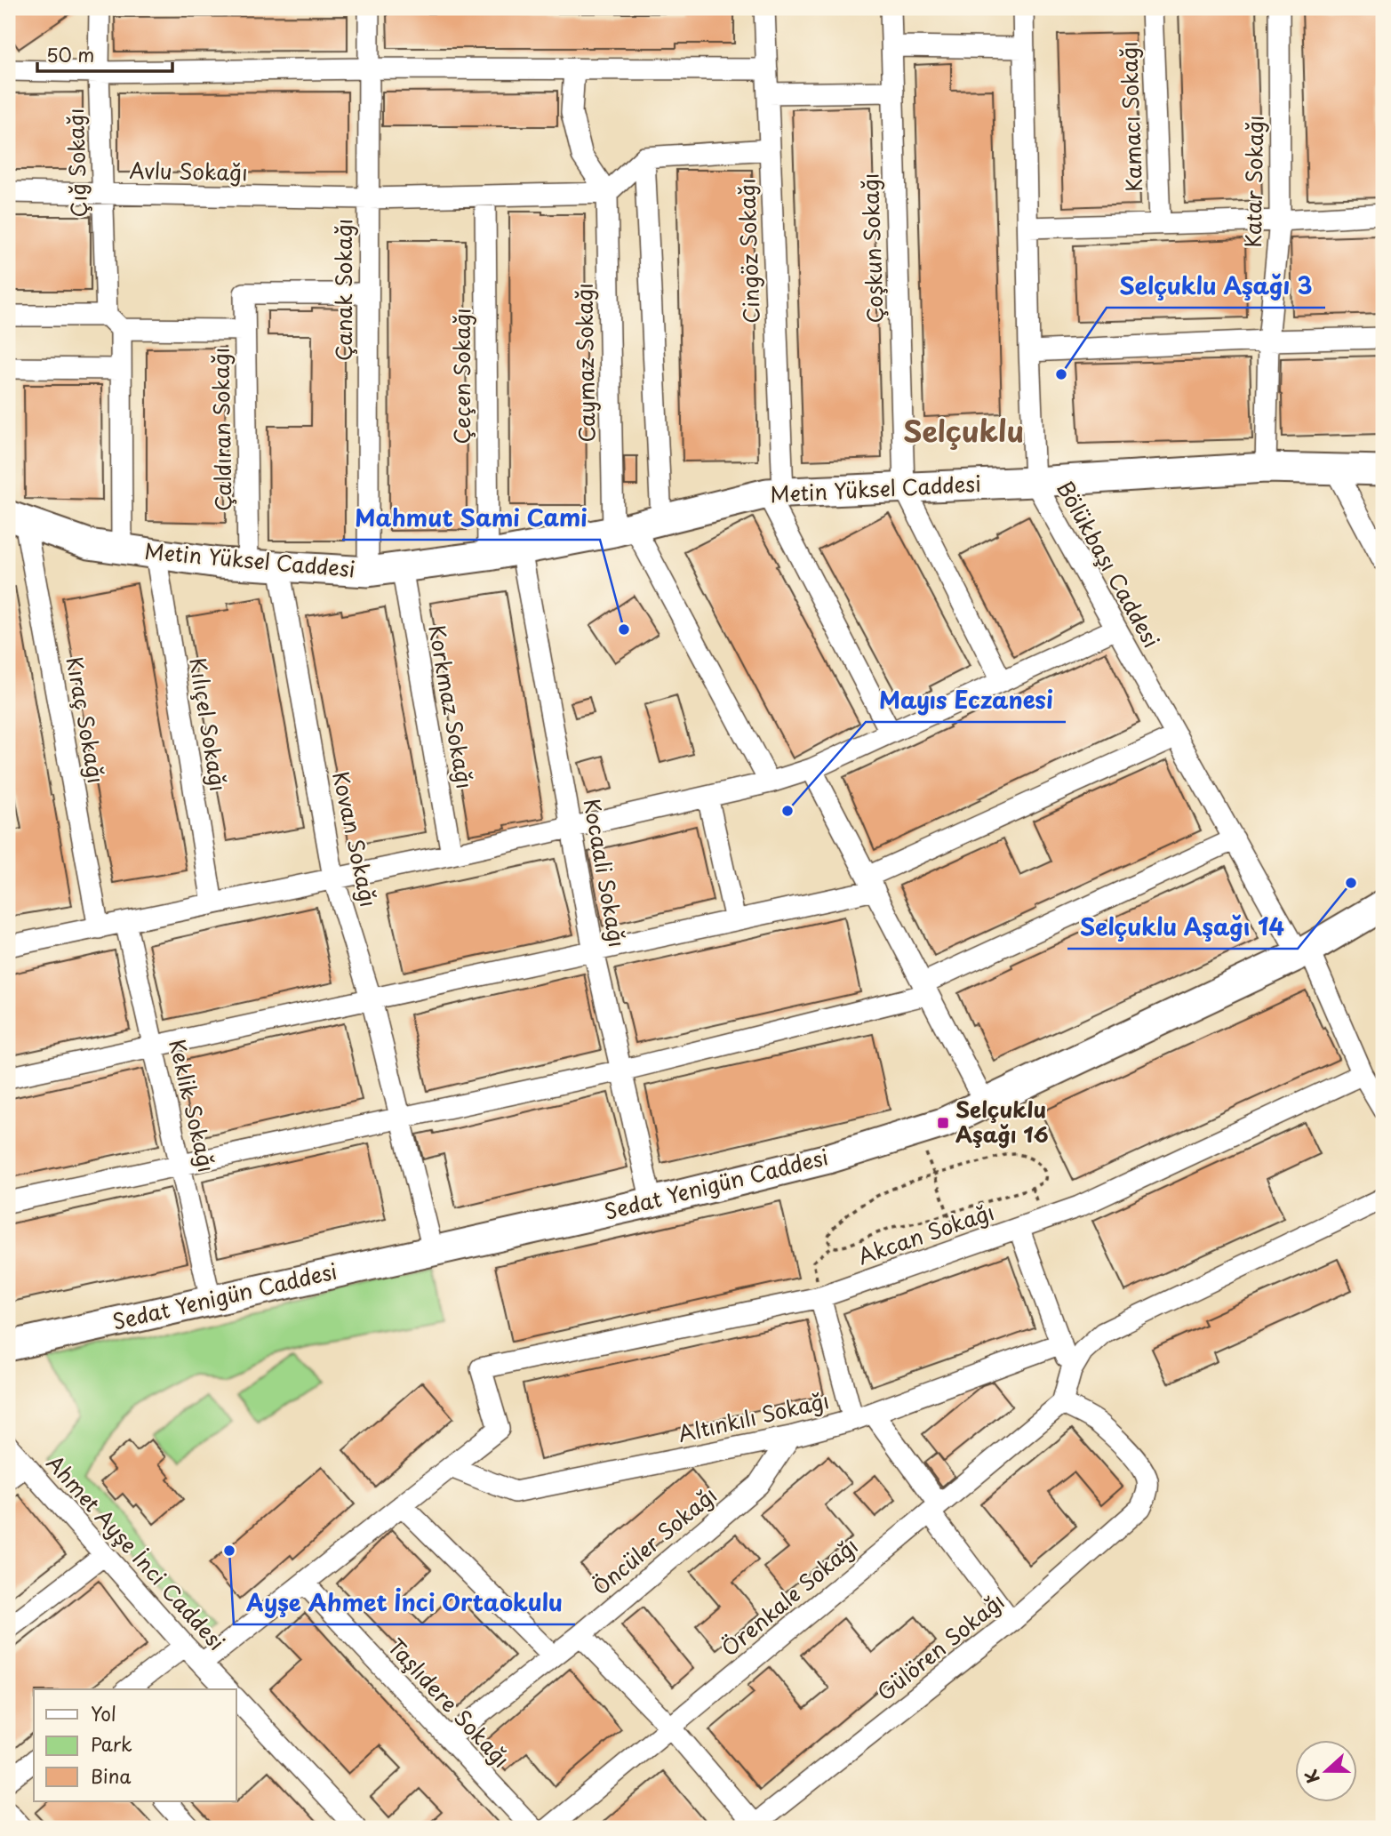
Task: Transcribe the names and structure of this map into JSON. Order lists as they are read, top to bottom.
{
  "streets": {
    "street": [
      "Kamacı Sokağı",
      "Çığ Sokağı",
      "Avlu Sokağı",
      "Katar Sokağı",
      "Çoşkun Sokağı",
      "Cingöz Sokağı",
      "Çanak Sokağı",
      "Caymaz Sokağı",
      "Çeçen Sokağı",
      "Çaldıran Sokağı",
      "Metin Yüksel Caddesi",
      "Bölükbaşı Caddesi",
      "Korkmaz Sokağı",
      "Kıraç Sokağı",
      "Kılıçel Sokağı",
      "Kovan Sokağı",
      "Kocaali Sokağı",
      "Keklik Sokağı",
      "Sedat Yenigün Caddesi",
      "Akcan Sokağı",
      "Altınkılı Sokağı",
      "Öncüler Sokağı",
      "Ahmet Ayşe İnci Caddesi",
      "Örenkale Sokağı",
      "Gülören Sokağı",
      "Taşlıdere Sokağı"
    ]
  },
  "crossings": [
    ["Çığ Sokağı", "Avlu Sokağı"],
    ["Çığ Sokağı", "Metin Yüksel Caddesi"],
    ["Avlu Sokağı", "Çanak Sokağı"],
    ["Avlu Sokağı", "Caymaz Sokağı"],
    ["Avlu Sokağı", "Çeçen Sokağı"],
    ["Katar Sokağı", "Metin Yüksel Caddesi"],
    ["Çoşkun Sokağı", "Metin Yüksel Caddesi"],
    ["Cingöz Sokağı", "Metin Yüksel Caddesi"],
    ["Çanak Sokağı", "Çaldıran Sokağı"],
    ["Çanak Sokağı", "Metin Yüksel Caddesi"],
    ["Caymaz Sokağı", "Metin Yüksel Caddesi"],
    ["Çeçen Sokağı", "Metin Yüksel Caddesi"],
    ["Çaldıran Sokağı", "Metin Yüksel Caddesi"],
    ["Metin Yüksel Caddesi", "Bölükbaşı Caddesi"],
    ["Metin Yüksel Caddesi", "Korkmaz Sokağı"],
    ["Metin Yüksel Caddesi", "Kıraç Sokağı"],
    ["Metin Yüksel Caddesi", "Kılıçel Sokağı"],
    ["Metin Yüksel Caddesi", "Kovan Sokağı"],
    ["Metin Yüksel Caddesi", "Kocaali Sokağı"],
    ["Bölükbaşı Caddesi", "Sedat Yenigün Caddesi"],
    ["Bölükbaşı Caddesi", "Akcan Sokağı"],
    ["Kovan Sokağı", "Sedat Yenigün Caddesi"],
    ["Kocaali Sokağı", "Sedat Yenigün Caddesi"],
    ["Keklik Sokağı", "Sedat Yenigün Caddesi"],
    ["Akcan Sokağı", "Altınkılı Sokağı"],
    ["Altınkılı Sokağı", "Öncüler Sokağı"],
    ["Öncüler Sokağı", "Taşlıdere Sokağı"],
    ["Örenkale Sokağı", "Gülören Sokağı"]
  ],
  "districts": ["Selçuklu"],
  "places": {
    "other": [
      "Selçuklu Aşağı 3",
      "Mahmut Sami Cami",
      "Mayıs Eczanesi",
      "Selçuklu Aşağı 14",
      "Ayşe Ahmet İnci Ortaokulu"
    ],
    "transit": ["Selçuklu Aşağı 16"]
  },
  "legend": ["Yol", "Park", "Bina"],
  "scale_bar": "50 m",
  "north": "left"
}
